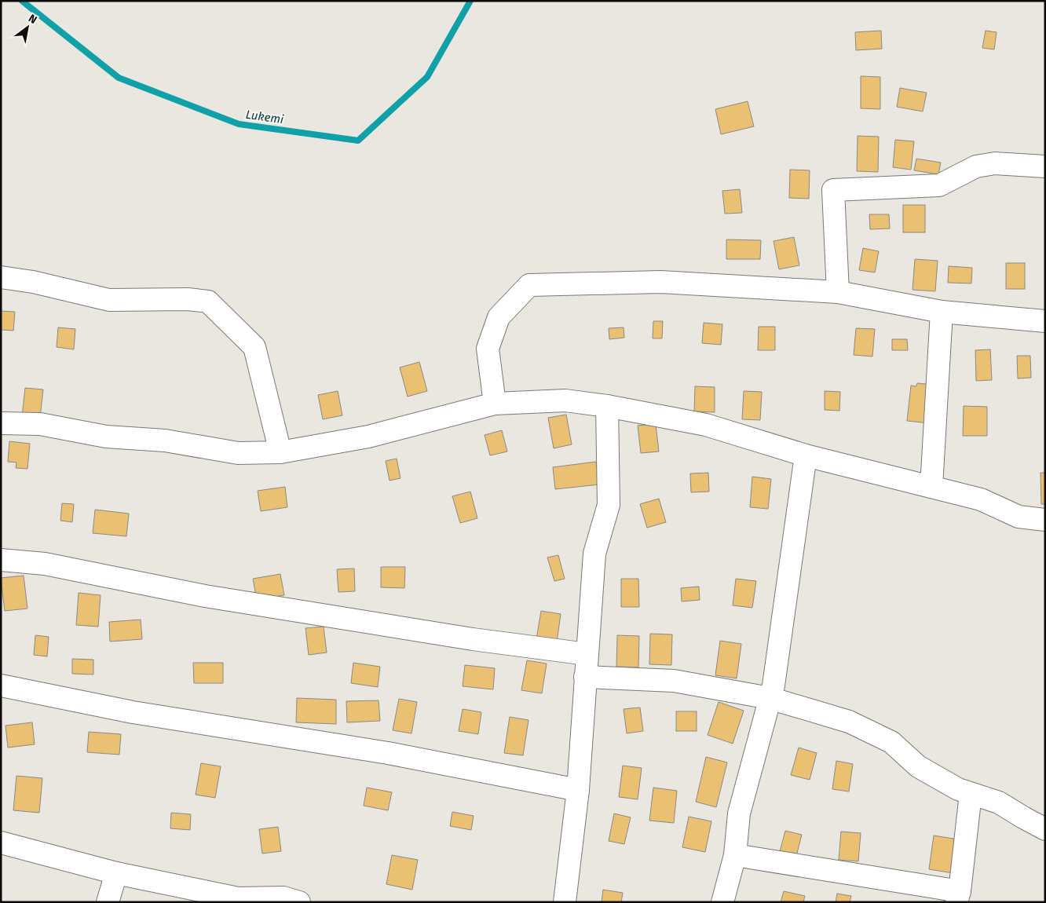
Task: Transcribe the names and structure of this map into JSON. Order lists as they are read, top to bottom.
{
  "water": ["Lukemi"],
  "north": "top right"
}
